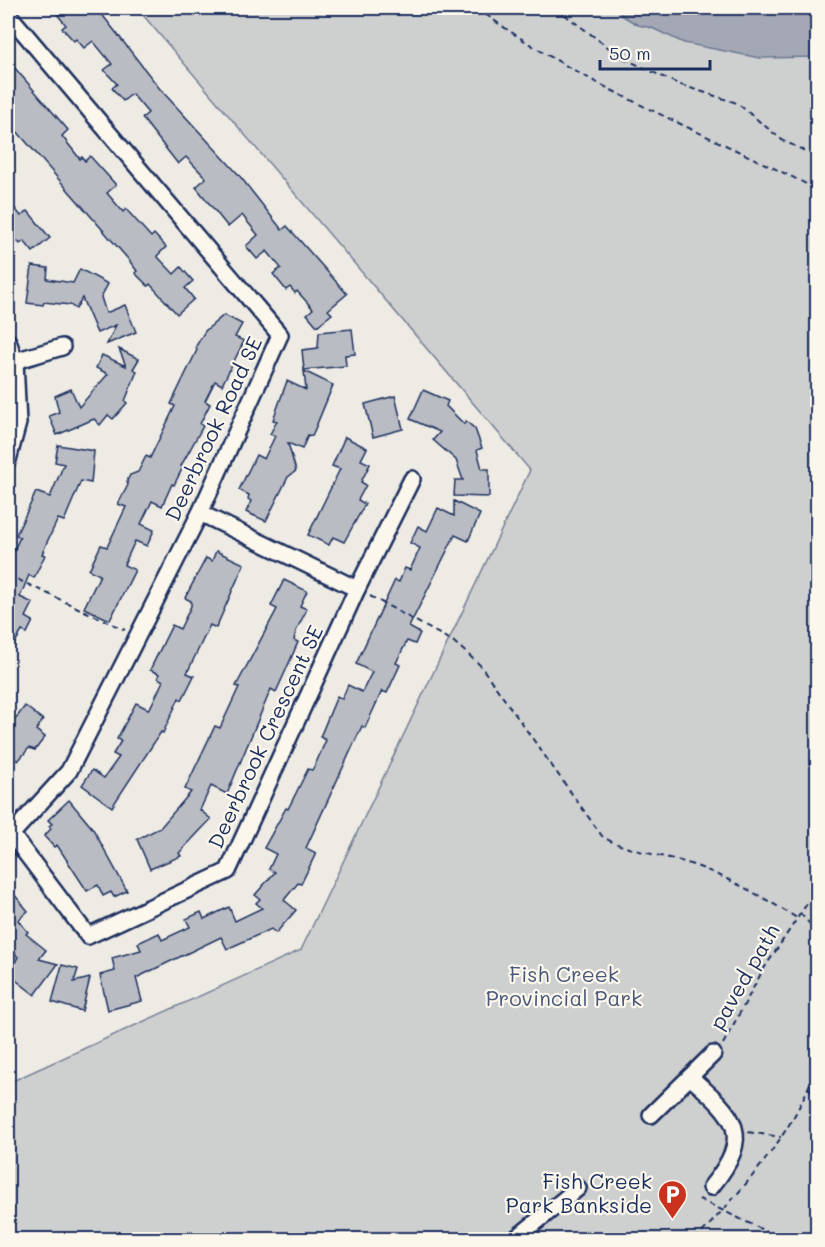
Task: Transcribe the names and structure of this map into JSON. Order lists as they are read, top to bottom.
{
  "streets": {
    "street": ["Deerbrook Road SE", "Deerbrook Crescent SE"],
    "path": ["paved path"]
  },
  "crossings": [
    ["Deerbrook Road SE", "Deerbrook Crescent SE"]
  ],
  "parks": ["Fish Creek Provincial Park"],
  "places": {
    "parking": ["Fish Creek Park Bankside"]
  },
  "scale_bar": "50 m"
}
